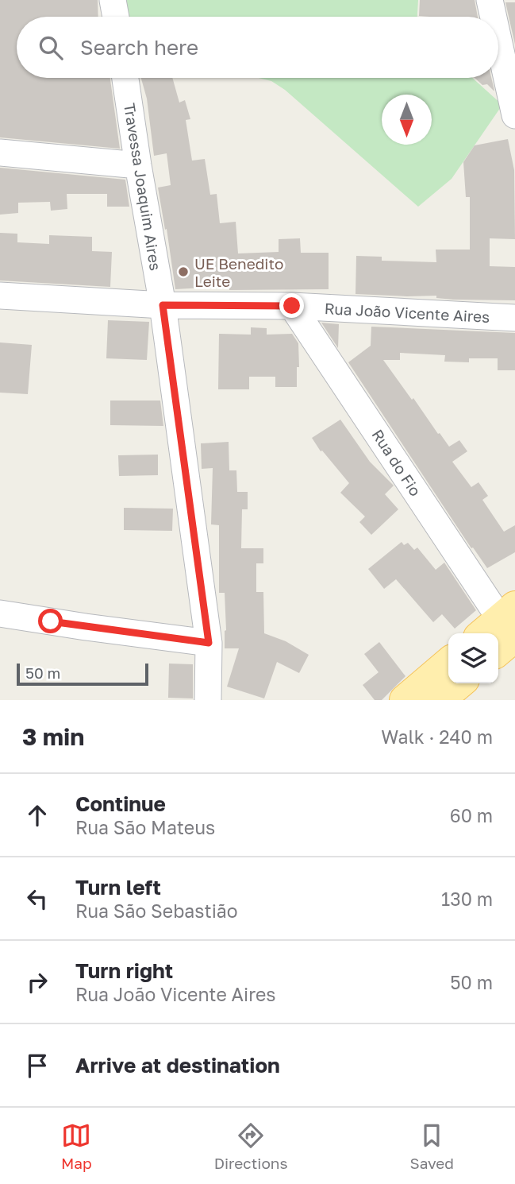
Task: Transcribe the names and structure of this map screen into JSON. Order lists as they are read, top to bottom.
{
  "streets": {
    "street": ["Travessa Joaquim Aires", "Rua João Vicente Aires", "Rua do Fio"]
  },
  "crossings": [
    ["Travessa Joaquim Aires", "Rua João Vicente Aires"],
    ["Rua João Vicente Aires", "Rua do Fio"]
  ],
  "places": ["UE Benedito Leite"],
  "scale_bar": "50 m",
  "north": "bottom",
  "page": {
    "search": "Search here",
    "scale": "50 m",
    "heading": ["3 min", "Walk · 240 m"],
    "list": [
      ["Continue", "Rua São Mateus", "60 m"],
      ["Turn left", "Rua São Sebastião", "130 m"],
      ["Turn right", "Rua João Vicente Aires", "50 m"],
      "Arrive at destination"
    ],
    "nav": ["Map", "Directions", "Saved"]
  }
}
